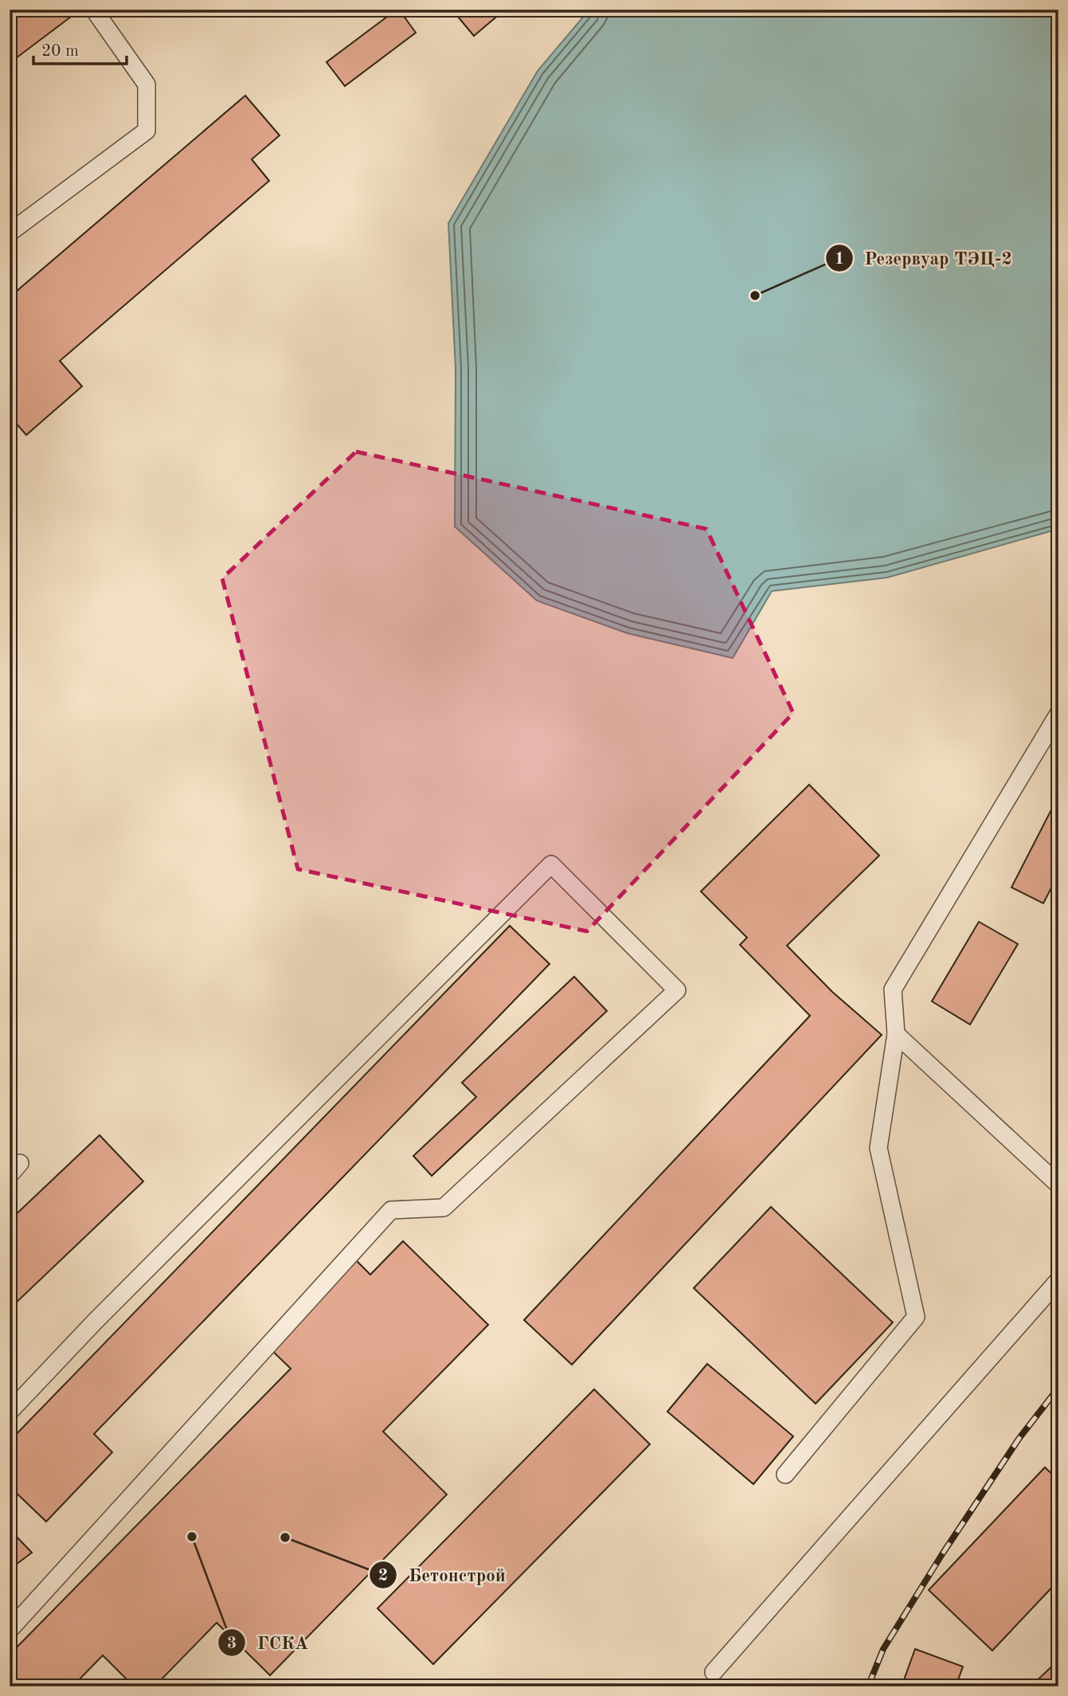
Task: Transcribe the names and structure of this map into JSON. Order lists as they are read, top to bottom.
{
  "places": ["Резервуар ТЭЦ-2", "ГСКА", "Бетонстрой"],
  "scale_bar": "20 m"
}
